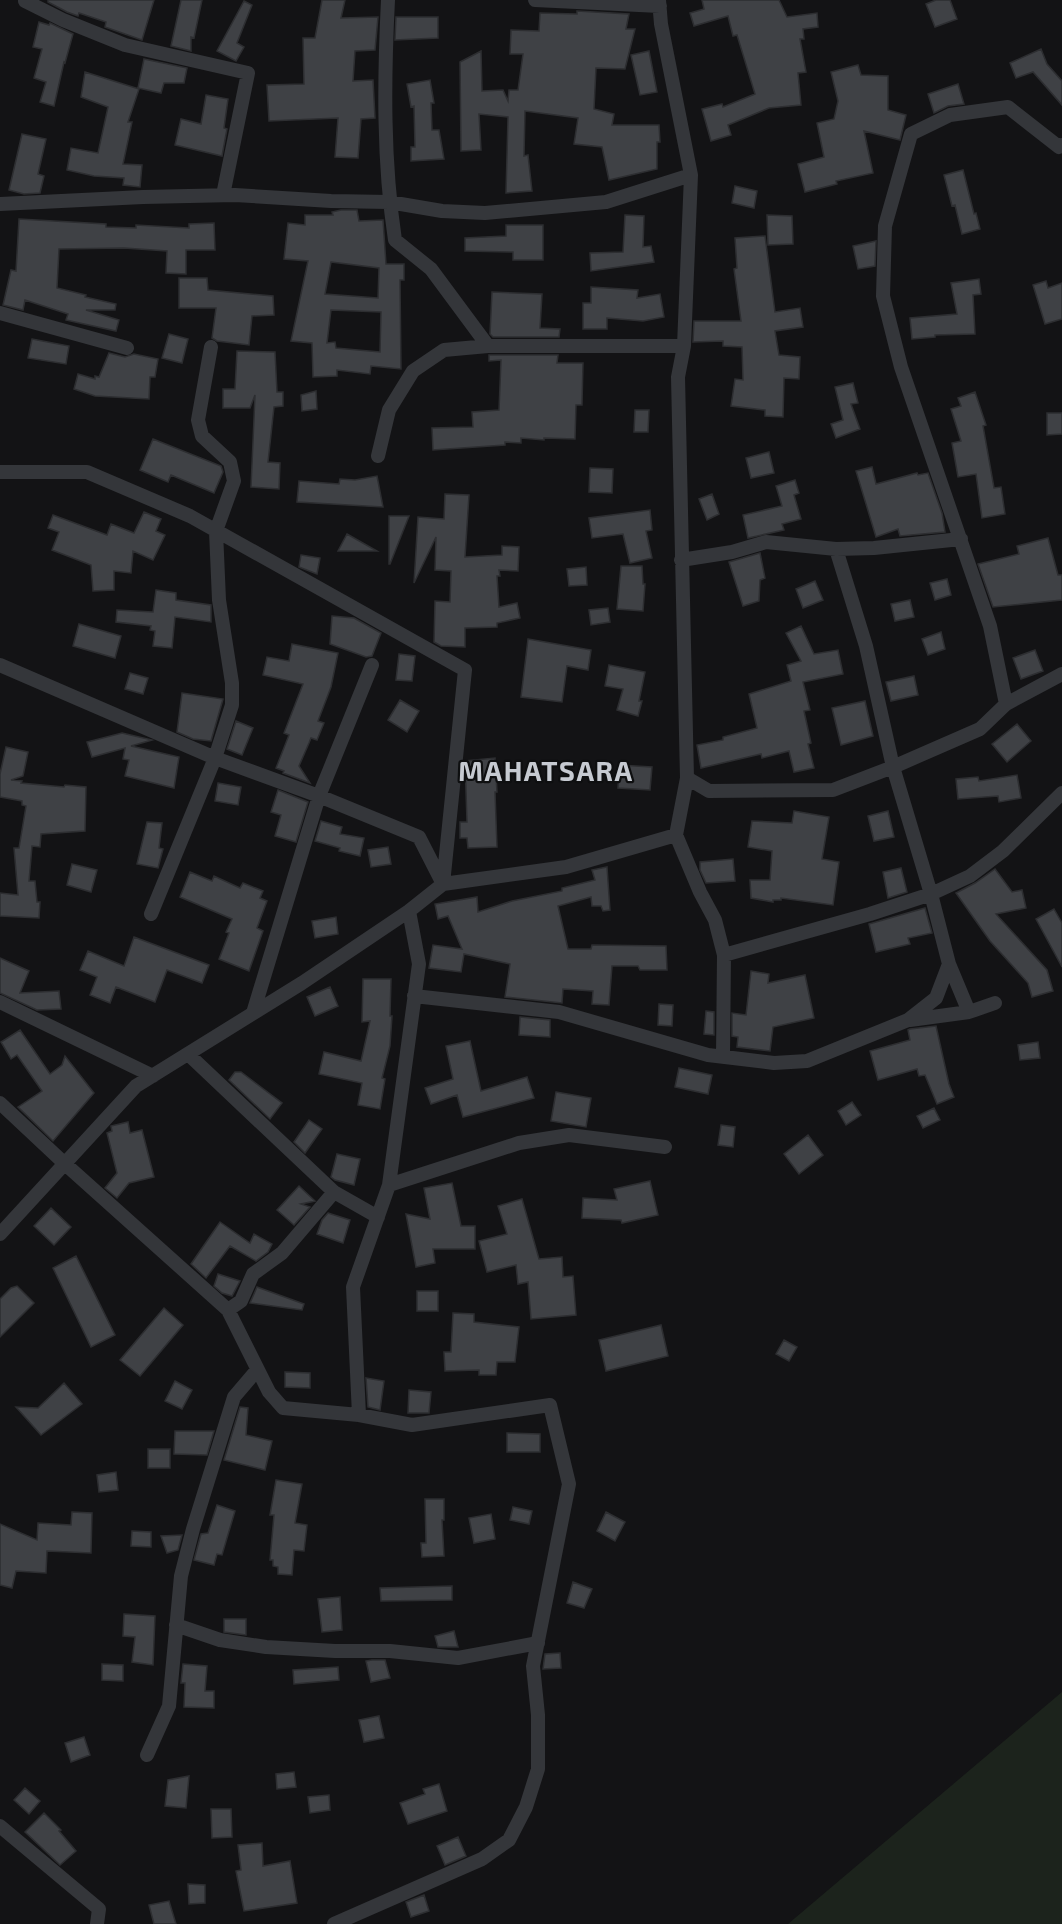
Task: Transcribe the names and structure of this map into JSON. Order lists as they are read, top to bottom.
{
  "districts": ["MAHATSARA"]
}
